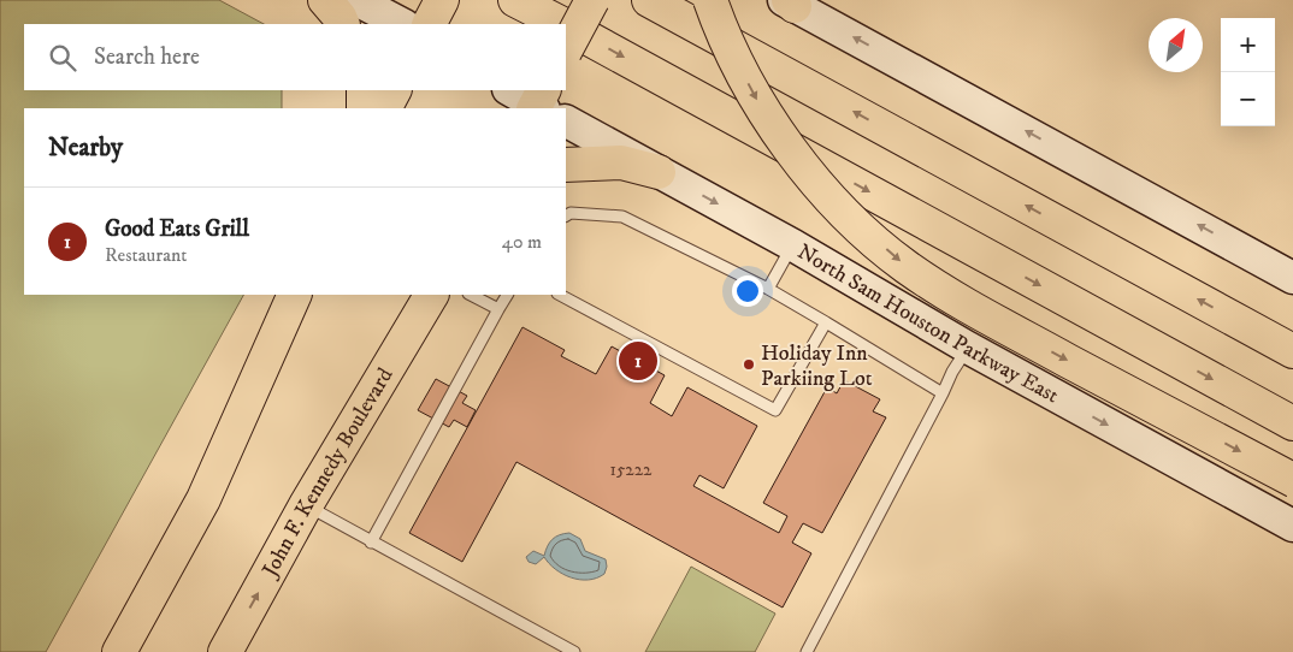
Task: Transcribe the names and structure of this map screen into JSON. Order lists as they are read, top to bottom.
{
  "streets": {
    "main road": ["North Sam Houston Parkway East", "John F. Kennedy Boulevard"]
  },
  "places": ["Holiday Inn Parkiing Lot"],
  "house_numbers": ["15222"],
  "north": "top right",
  "page": {
    "map_buttons": ["+", "−"],
    "search": "Search here",
    "heading": "Nearby",
    "list": [
      {
        "mark": "1",
        "name": "Good Eats Grill",
        "note": "Restaurant",
        "value": "40 m"
      }
    ],
    "pins": "1"
  }
}
